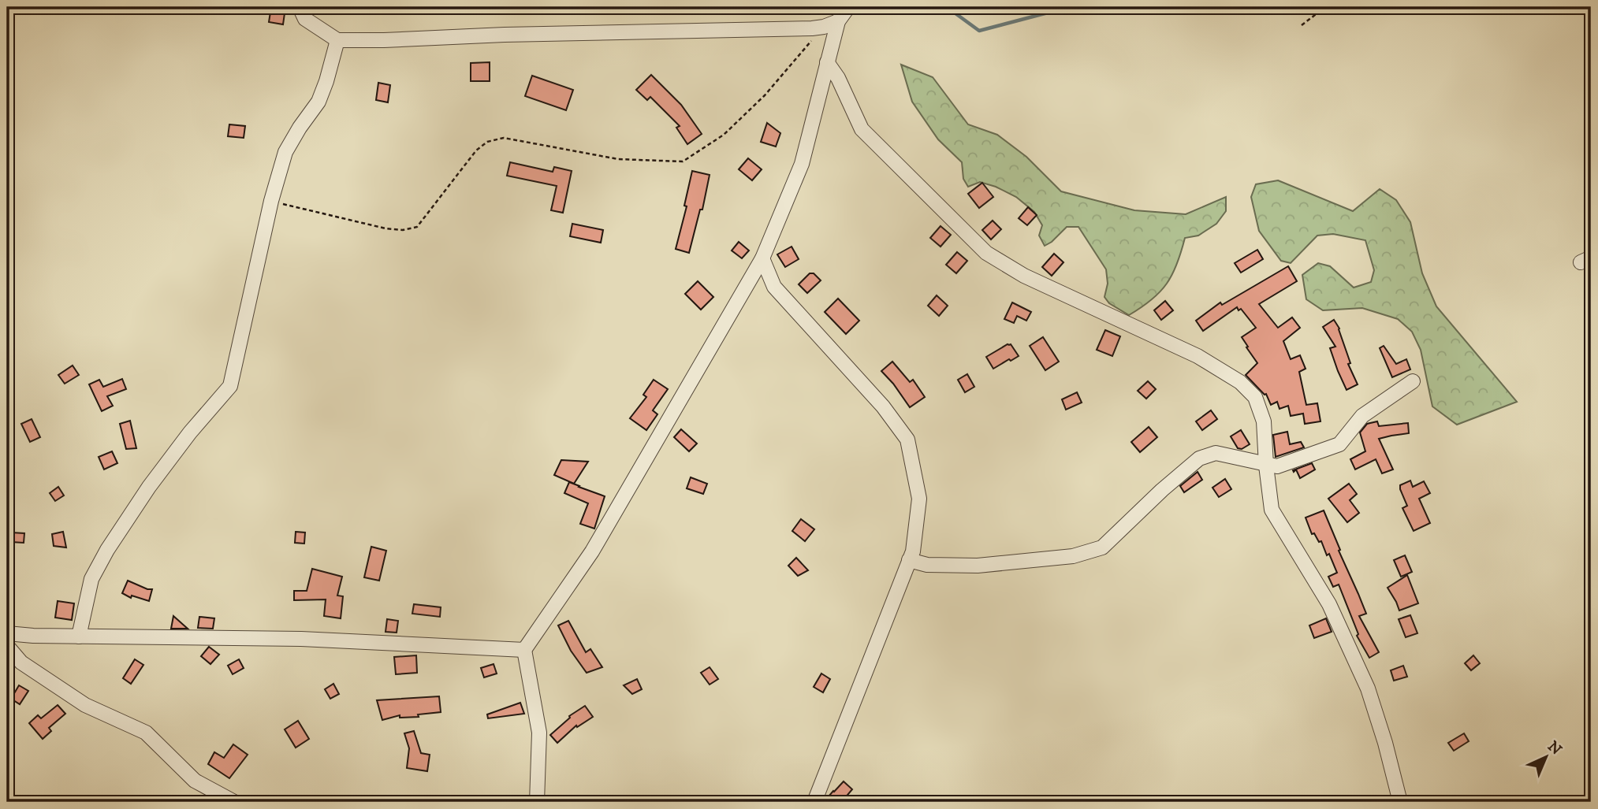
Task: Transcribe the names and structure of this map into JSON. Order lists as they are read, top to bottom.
{
  "north": "top right"
}
